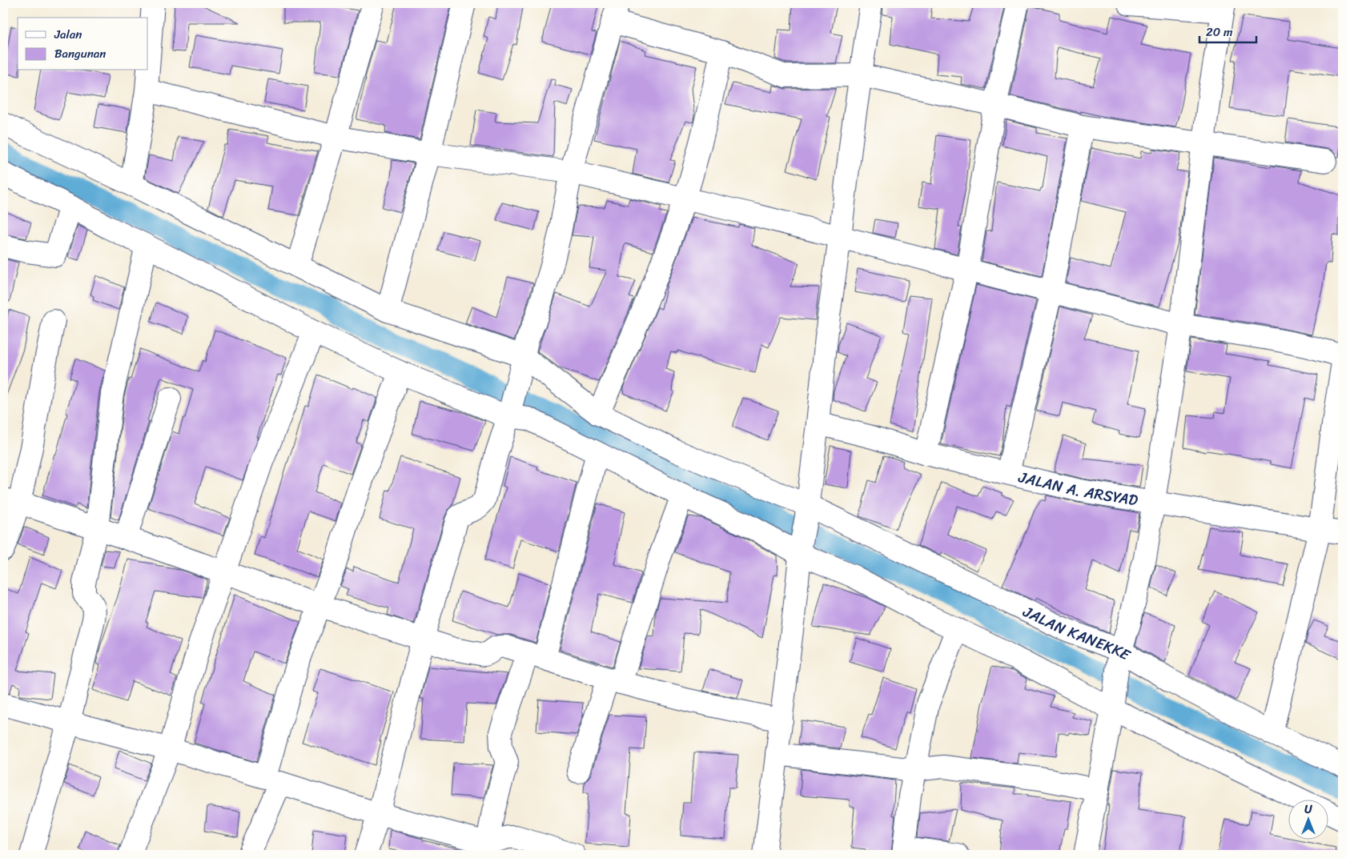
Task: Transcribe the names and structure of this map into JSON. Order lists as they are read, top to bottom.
{
  "streets": {
    "street": ["JALAN A. ARSYAD", "JALAN KANEKKE"]
  },
  "legend": ["Jalan", "Bangunan"],
  "scale_bar": "20 m",
  "north": "top"
}
